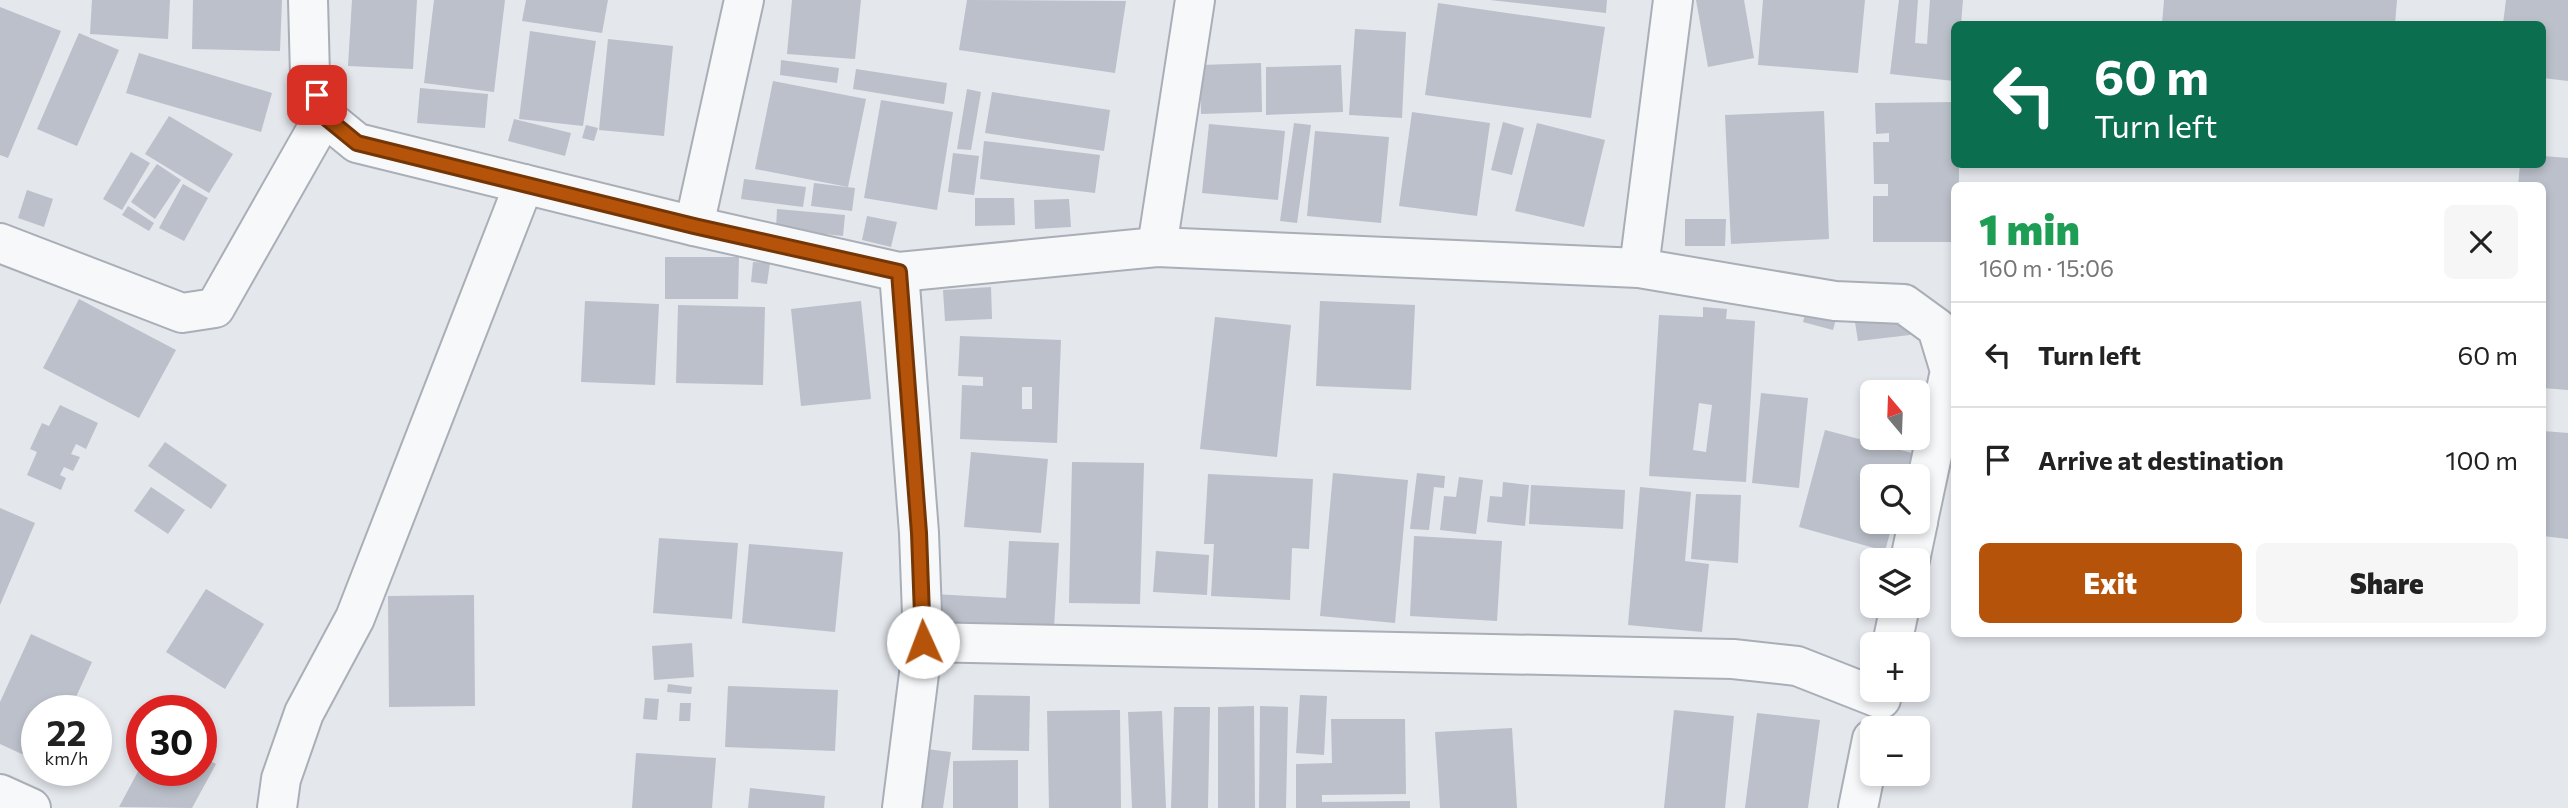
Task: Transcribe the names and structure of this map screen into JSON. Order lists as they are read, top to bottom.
{
  "north": "top",
  "page": {
    "turn": ["60 m", "Turn left"],
    "heading": ["1 min", "160 m · 15:06"],
    "list": [
      {
        "name": "Turn left",
        "value": "60 m"
      },
      {
        "name": "Arrive at destination",
        "value": "100 m"
      }
    ],
    "map_buttons": ["+", "−"],
    "buttons": ["Exit", "Share"],
    "speed": "22 km/h",
    "limit": "30"
  }
}
